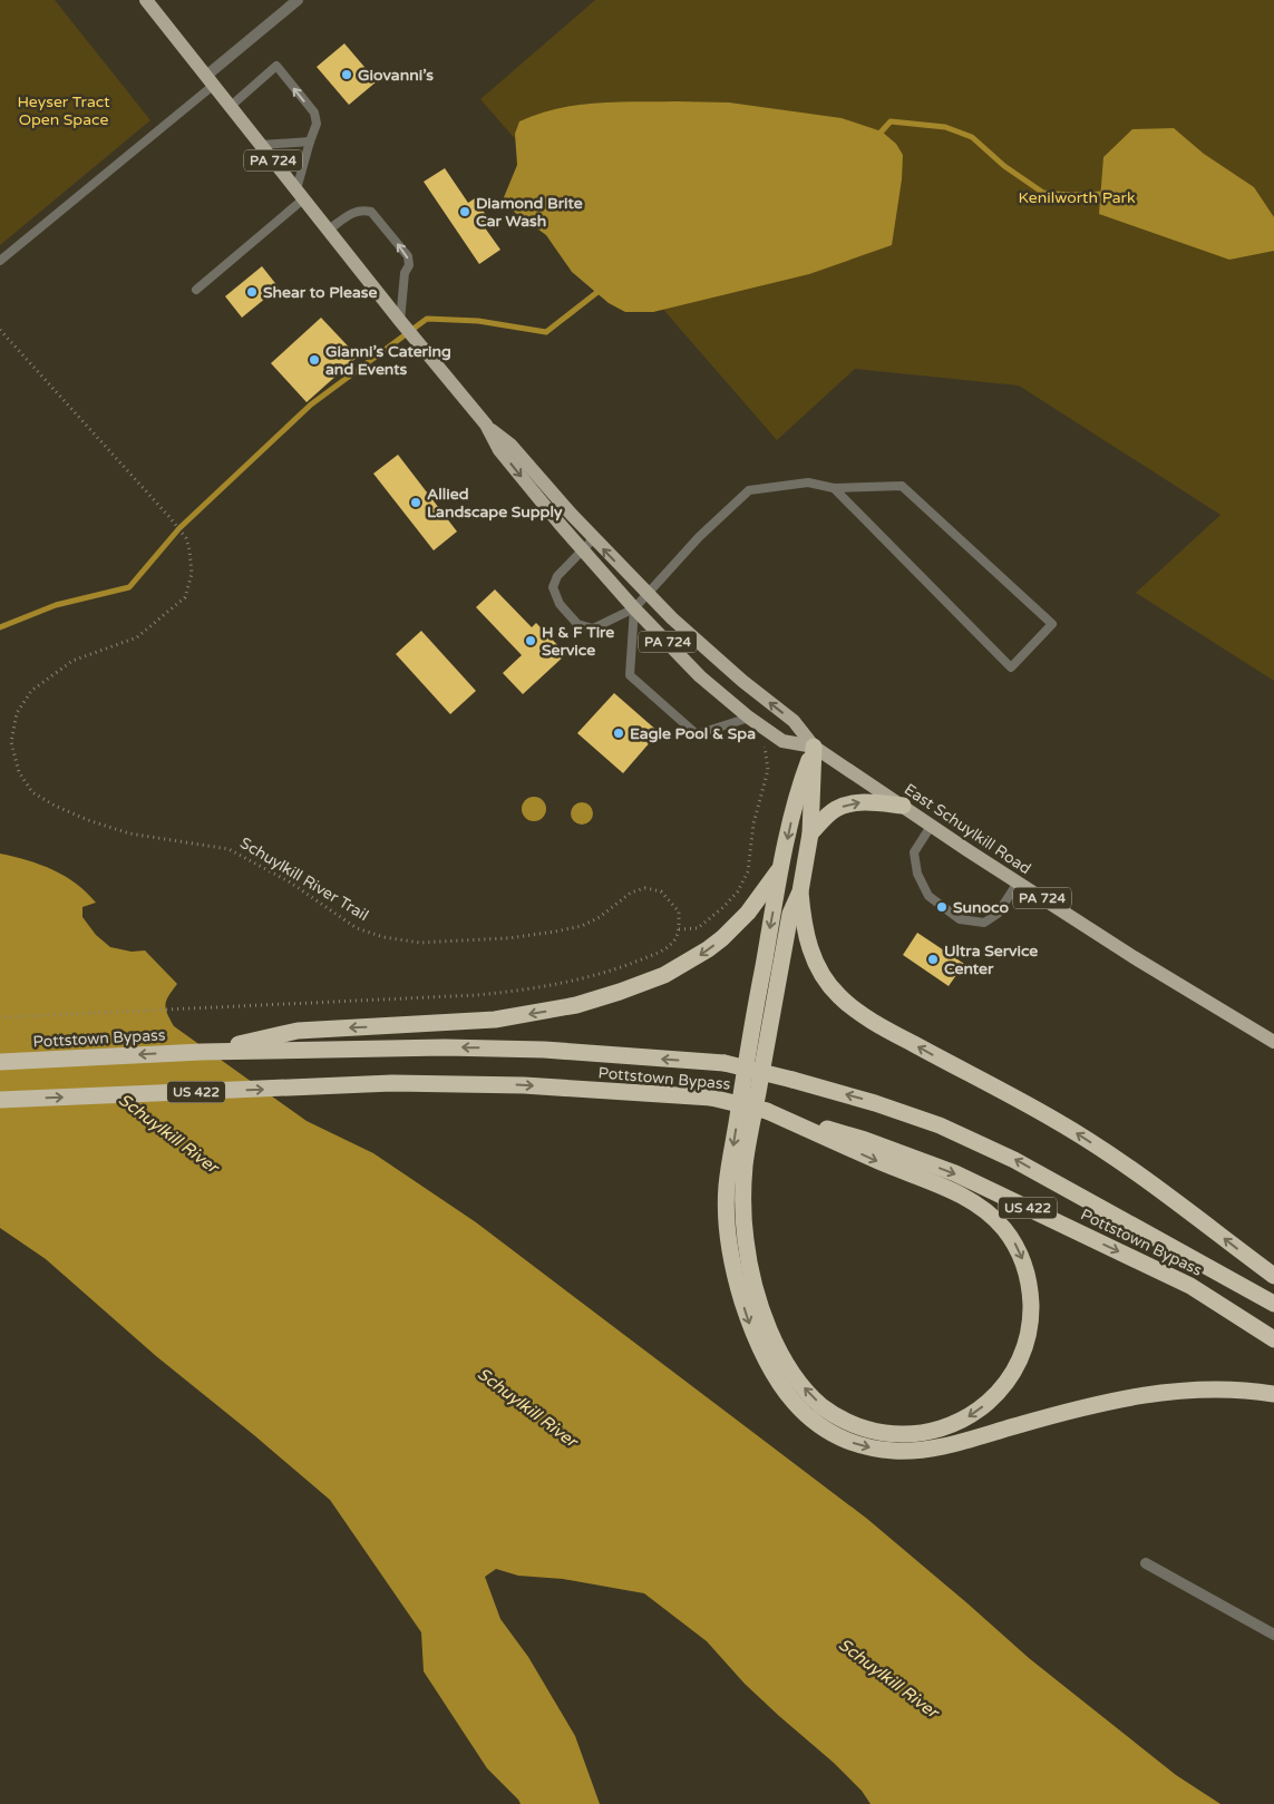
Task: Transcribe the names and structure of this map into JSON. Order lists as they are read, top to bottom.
{
  "streets": {
    "highway": ["Pottstown Bypass", "US 422"],
    "main road": ["PA 724", "East Schuylkill Road"],
    "path": ["Schuylkill River Trail"]
  },
  "water": ["Schuylkill River"],
  "parks": ["Heyser Tract Open Space", "Kenilworth Park"],
  "places": [
    "Giovanni’s",
    "Diamond Brite Car Wash",
    "Shear to Please",
    "Gianni’s Catering and Events",
    "Allied Landscape Supply",
    "H & F Tire Service",
    "Eagle Pool & Spa",
    "Sunoco",
    "Ultra Service Center"
  ]
}
